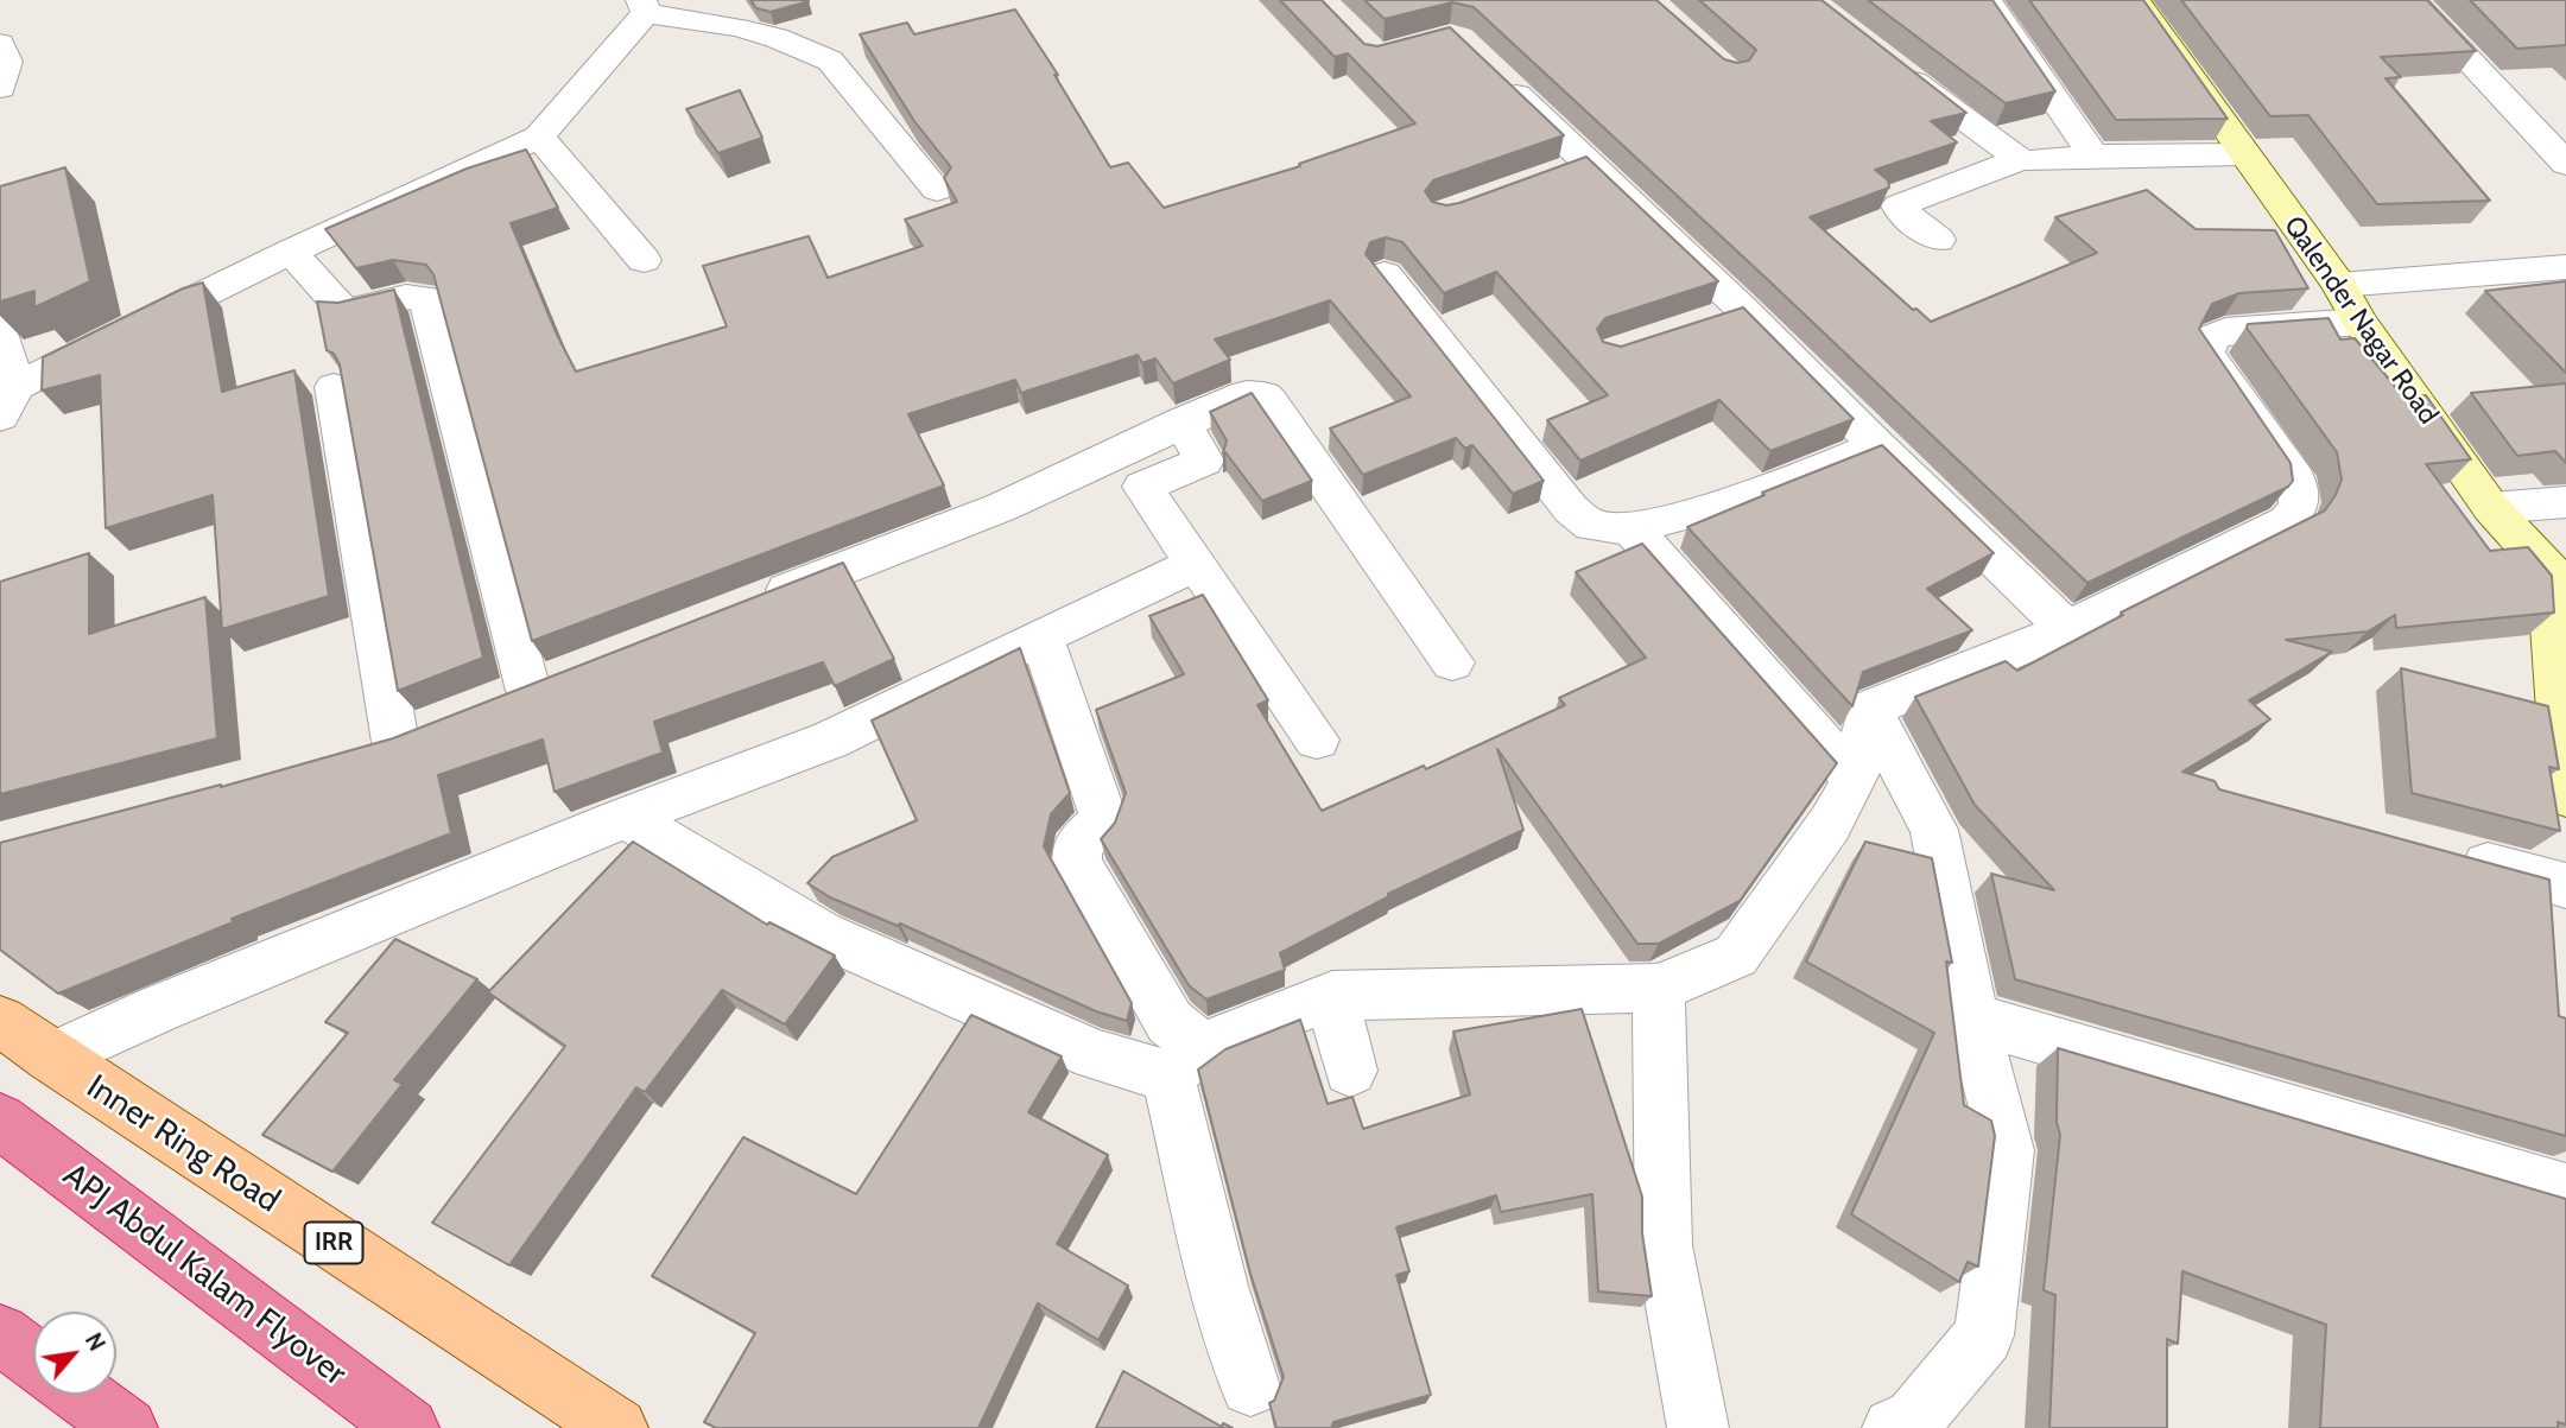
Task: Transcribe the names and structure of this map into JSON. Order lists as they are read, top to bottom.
{
  "streets": {
    "highway": ["APJ Abdul Kalam Flyover"],
    "main road": ["Inner Ring Road", "IRR"],
    "street": ["Qalender Nagar Road"]
  },
  "north": "top right"
}
